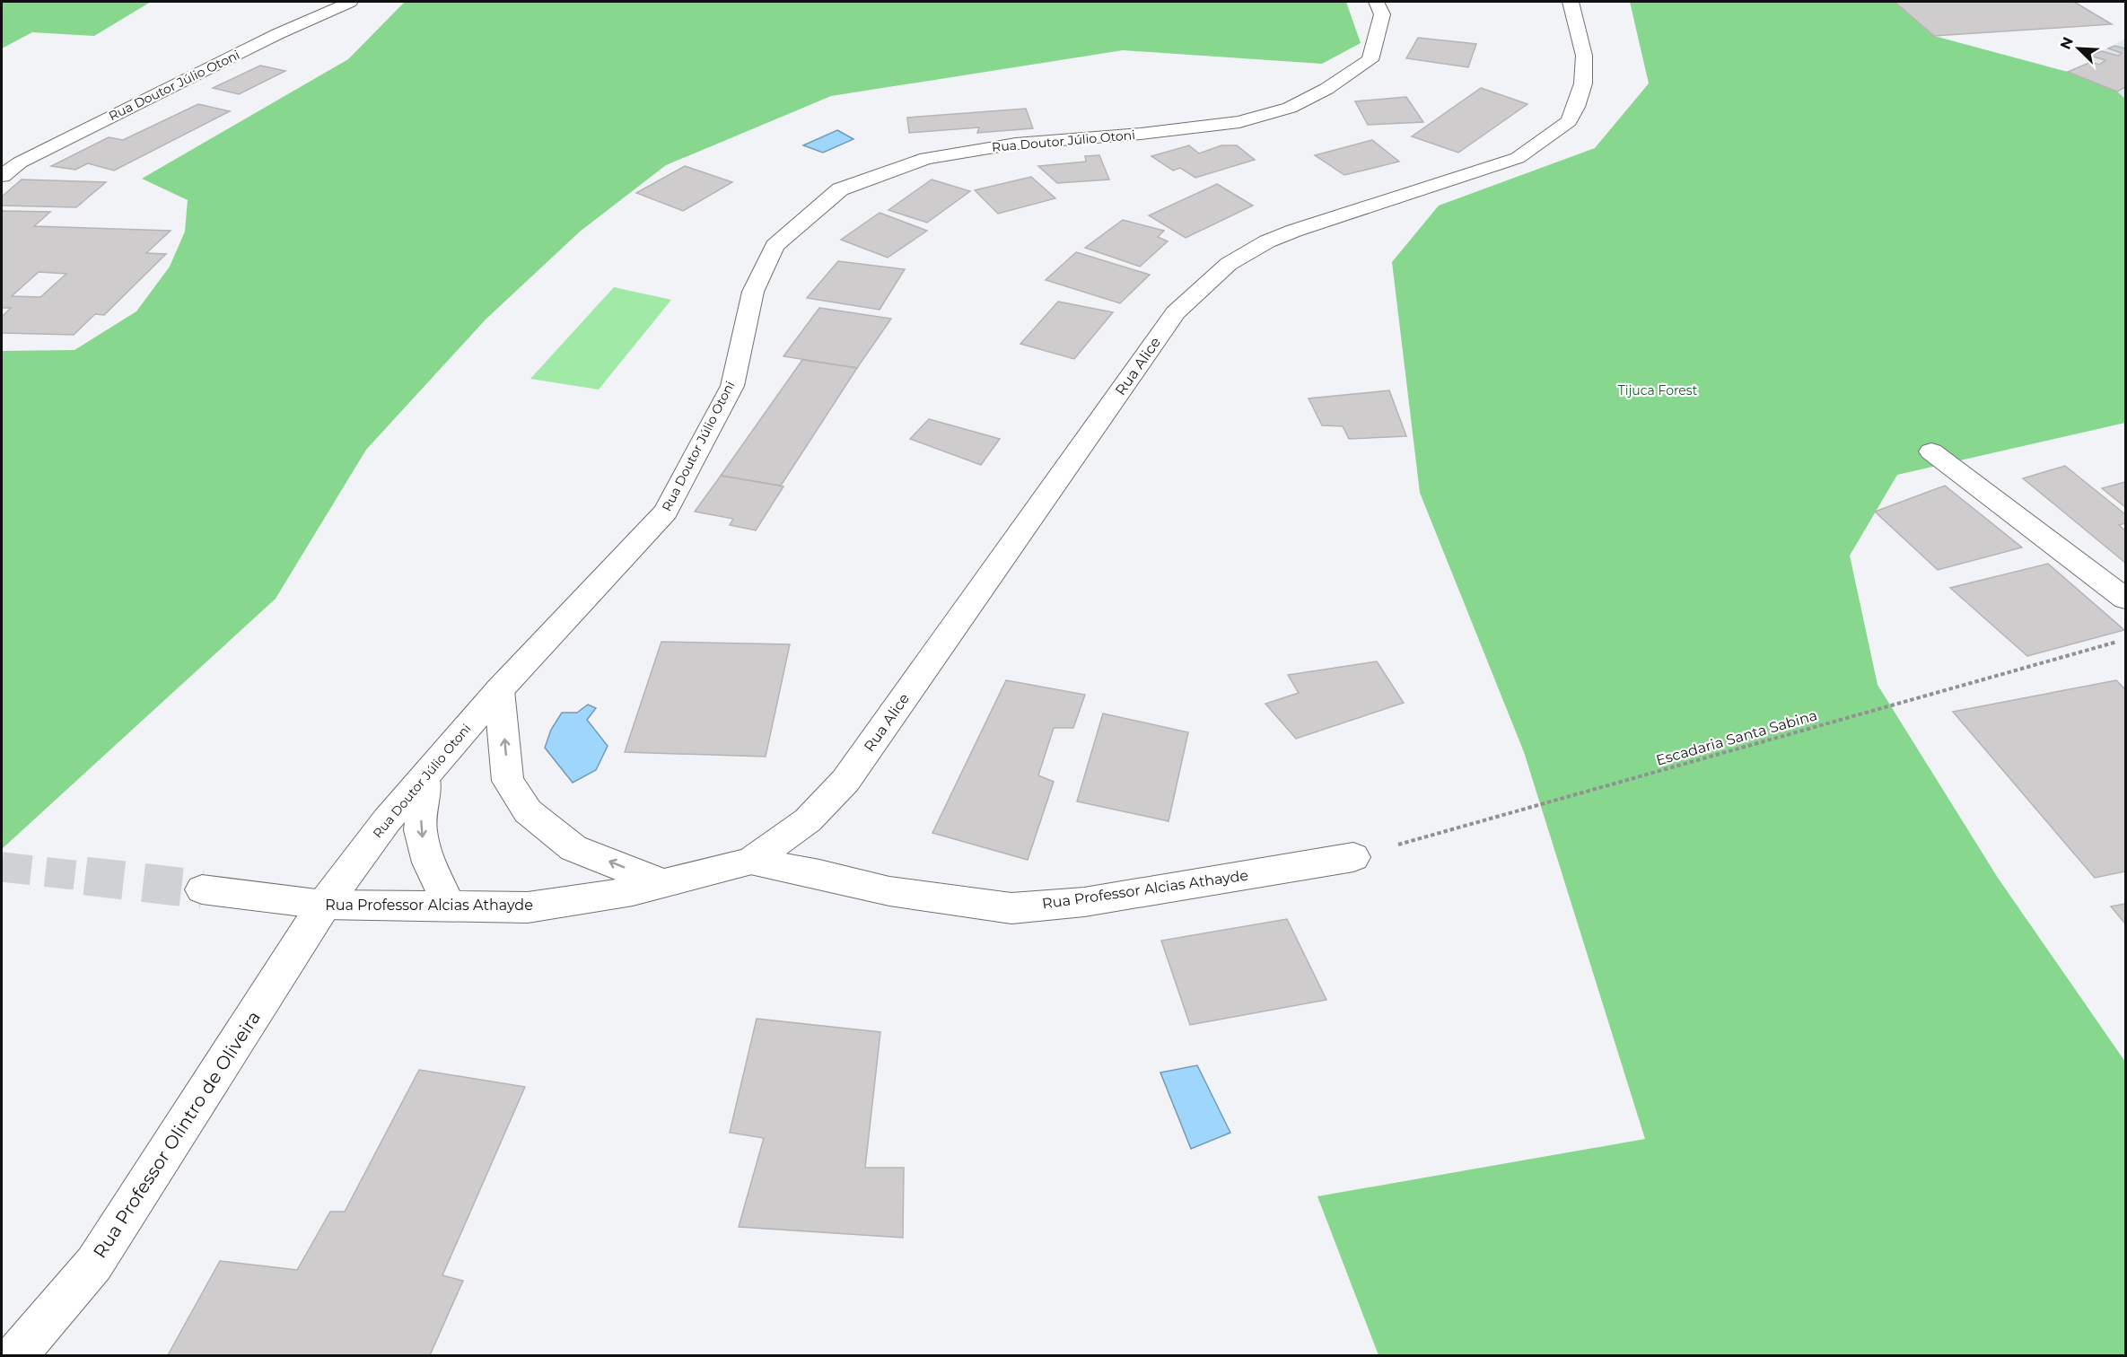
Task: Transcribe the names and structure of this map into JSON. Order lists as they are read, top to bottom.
{
  "streets": {
    "street": [
      "Rua Doutor Júlio Otoni",
      "Rua Alice",
      "Rua Professor Alcias Athayde",
      "Rua Professor Olintro de Oliveira"
    ],
    "path": ["Escadaria Santa Sabina"]
  },
  "crossings": [
    ["Rua Doutor Júlio Otoni", "Rua Professor Alcias Athayde"],
    ["Rua Doutor Júlio Otoni", "Rua Professor Olintro de Oliveira"],
    ["Rua Alice", "Rua Professor Alcias Athayde"],
    ["Escadaria Santa Sabina", "Rua Professor Alcias Athayde"],
    ["Rua Professor Alcias Athayde", "Rua Professor Olintro de Oliveira"]
  ],
  "parks": ["Tijuca Forest"],
  "north": "top left"
}
